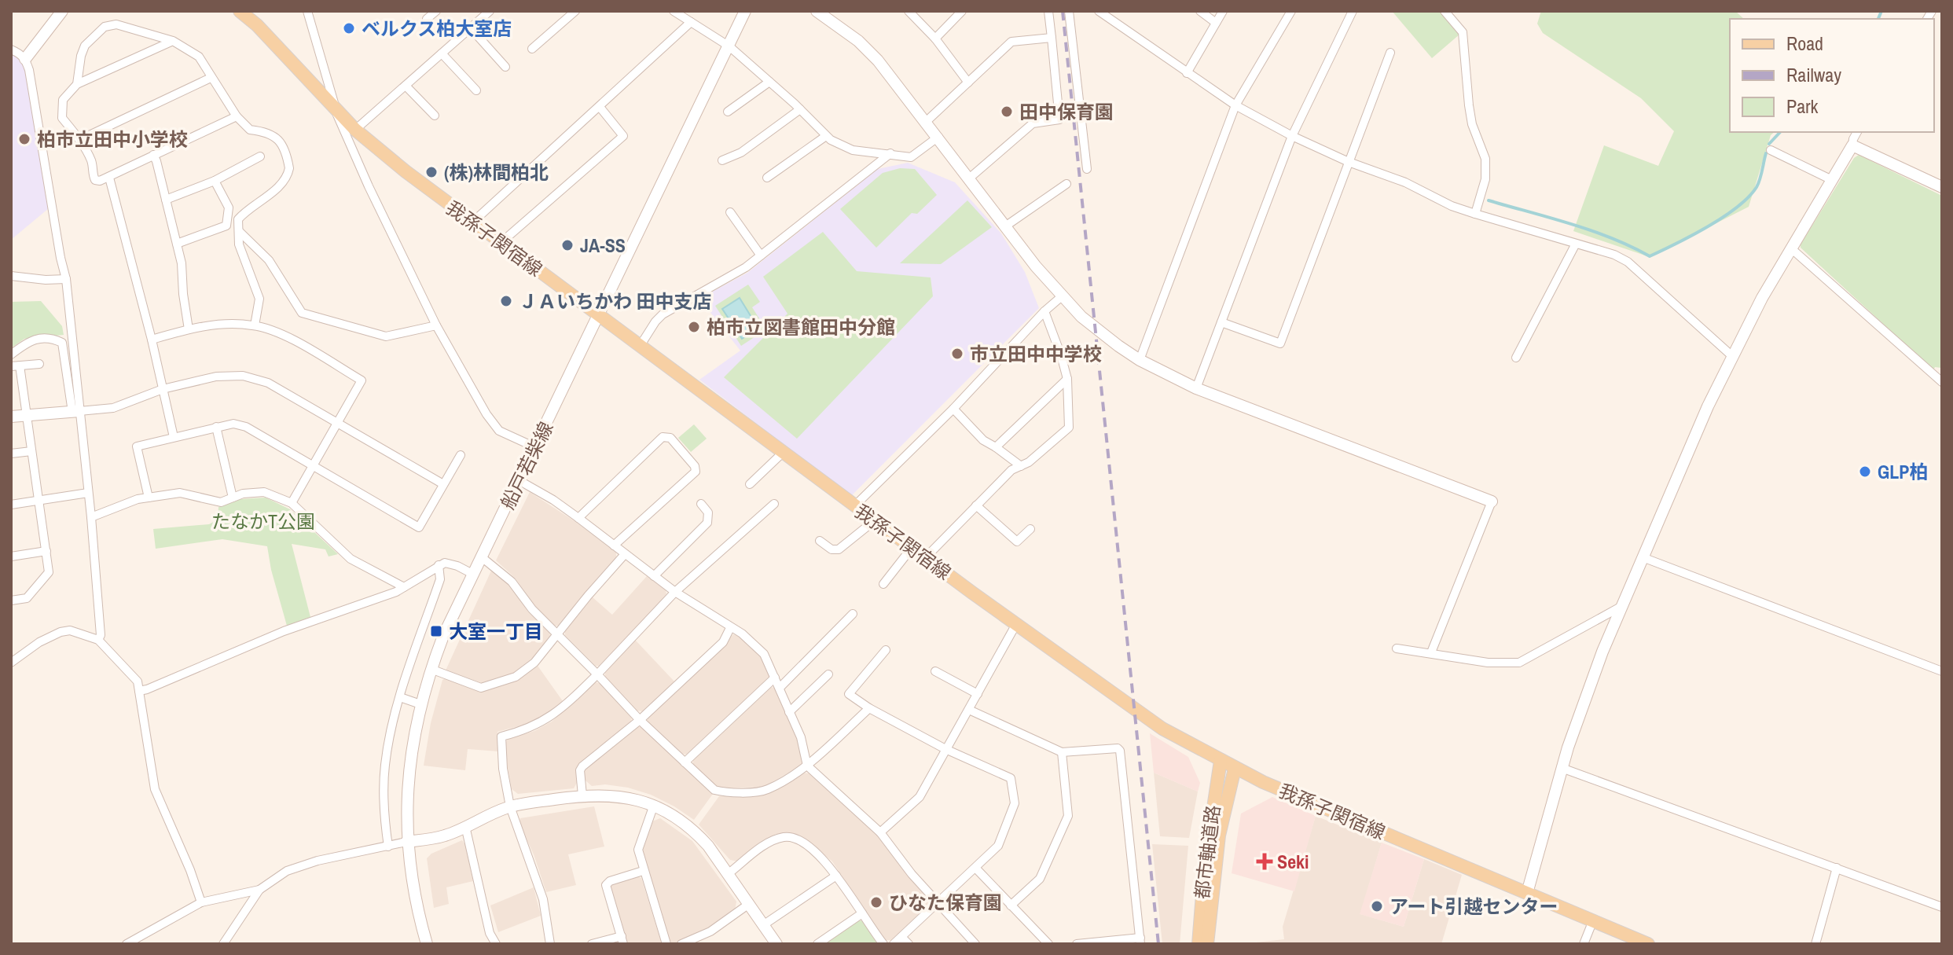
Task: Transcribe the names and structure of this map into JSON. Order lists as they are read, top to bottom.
{
  "streets": {
    "main road": ["我孫子関宿線", "都市軸道路"],
    "street": ["船戸若柴線"]
  },
  "crossings": [
    ["我孫子関宿線", "船戸若柴線"],
    ["我孫子関宿線", "都市軸道路"]
  ],
  "parks": ["たなかT公園"],
  "places": {
    "other": [
      "ベルクス柏大室店",
      "田中保育園",
      "柏市立田中小学校",
      "(株)林間柏北",
      "JA-SS",
      "ＪＡいちかわ 田中支店",
      "柏市立図書館田中分館",
      "市立田中中学校",
      "GLP柏",
      "ひなた保育園",
      "アート引越センター"
    ],
    "transit": ["大室一丁目"],
    "health": ["Seki"]
  },
  "legend": ["Road", "Railway", "Park"]
}
